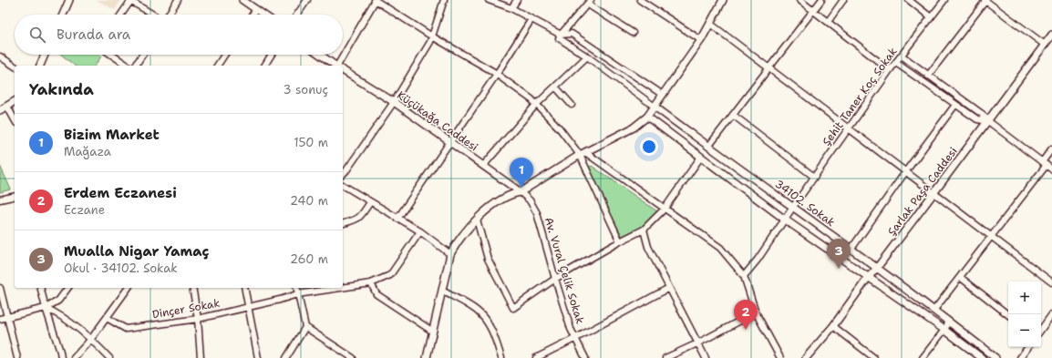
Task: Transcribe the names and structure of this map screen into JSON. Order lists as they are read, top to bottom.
{
  "streets": {
    "street": [
      "Şehit Taner Koç Sokak",
      "Küçükağa Caddesi",
      "Şarlak Paşa Caddesi",
      "34102. Sokak",
      "Av. Vural Çelik Sokak",
      "Dinçer Sokak"
    ]
  },
  "crossings": [
    ["Şehit Taner Koç Sokak", "34102. Sokak"],
    ["Küçükağa Caddesi", "Av. Vural Çelik Sokak"],
    ["Şarlak Paşa Caddesi", "34102. Sokak"]
  ],
  "page": {
    "search": "Burada ara",
    "heading": ["Yakında", "3 sonuç"],
    "list": [
      {
        "mark": "1",
        "name": "Bizim Market",
        "note": "Mağaza",
        "value": "150 m"
      },
      {
        "mark": "2",
        "name": "Erdem Eczanesi",
        "note": "Eczane",
        "value": "240 m"
      },
      {
        "mark": "3",
        "name": "Mualla Nigar Yamaç",
        "note": "Okul · 34102. Sokak",
        "value": "260 m"
      }
    ],
    "pins": ["1", "3", "2"],
    "map_buttons": ["+", "−"]
  }
}
